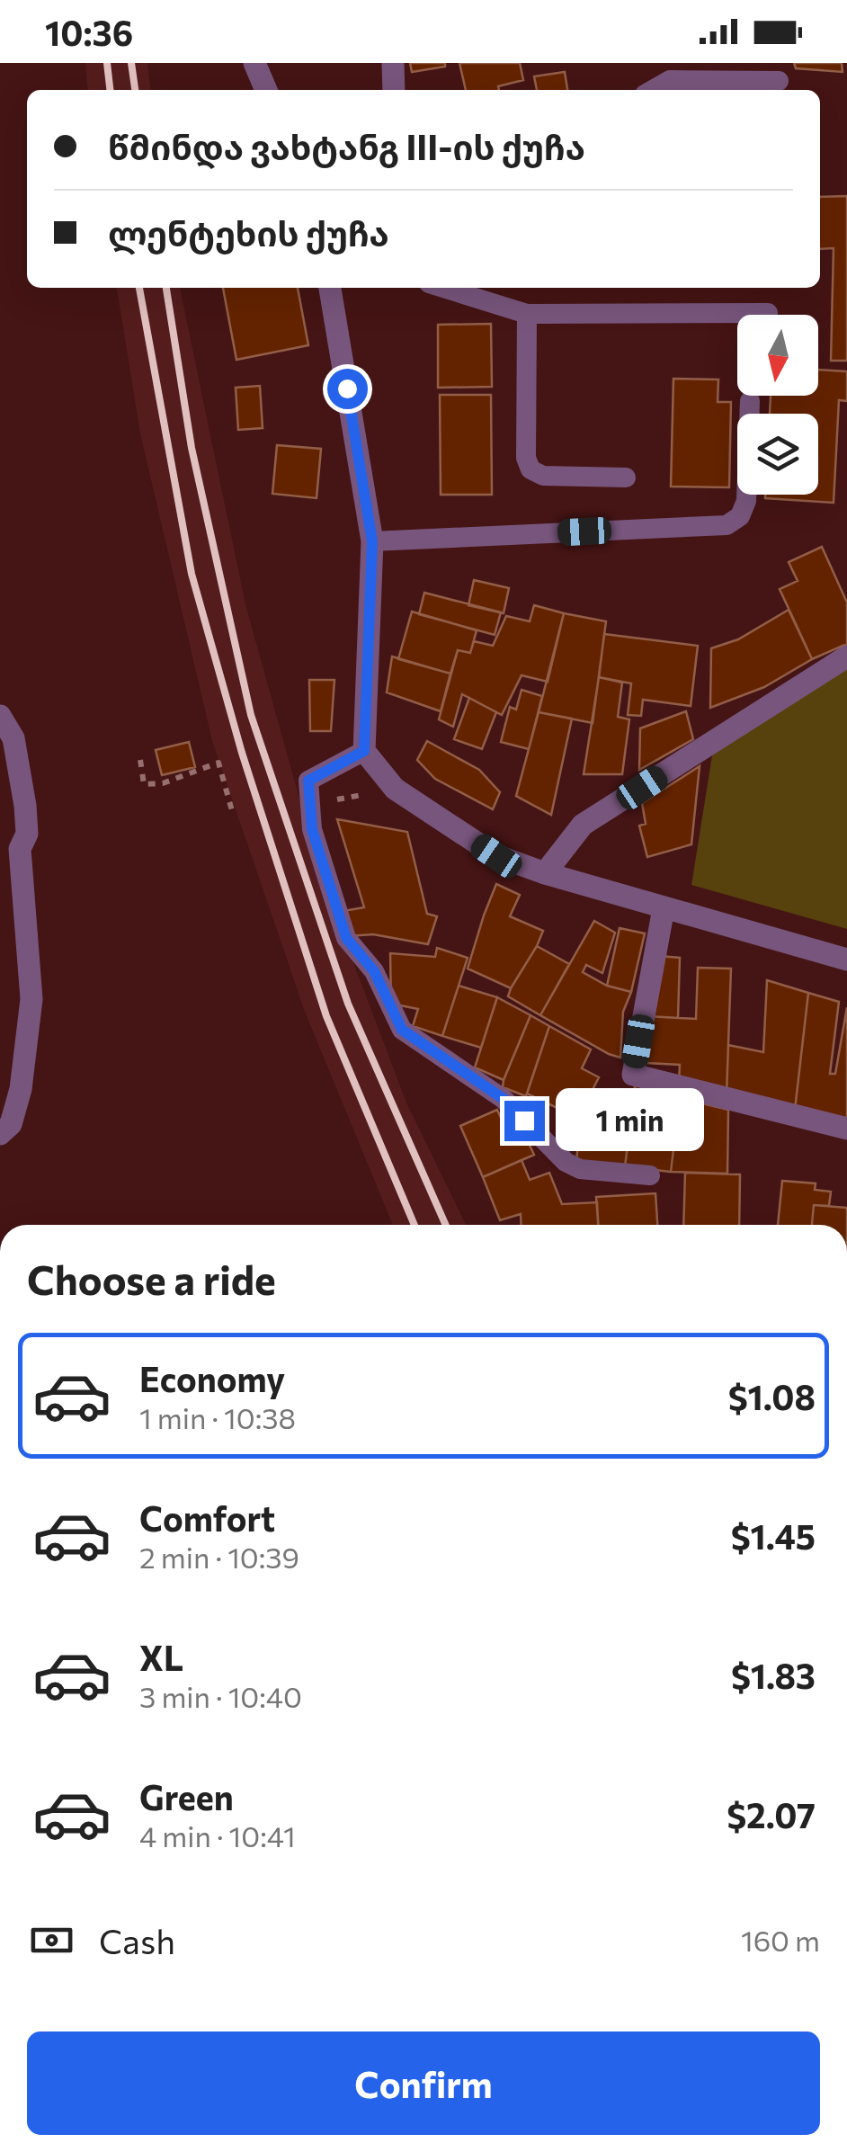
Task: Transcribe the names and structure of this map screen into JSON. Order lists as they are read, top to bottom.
{
  "north": "bottom",
  "page": {
    "status": "10:36",
    "banner": ["წმინდა ვახტანგ III-ის ქუჩა", "ლენტეხის ქუჩა"],
    "bubble": "1 min",
    "heading": "Choose a ride",
    "list": [
      {
        "name": "Economy",
        "note": "1 min · 10:38",
        "value": "$1.08"
      },
      {
        "name": "Comfort",
        "note": "2 min · 10:39",
        "value": "$1.45"
      },
      {
        "name": "XL",
        "note": "3 min · 10:40",
        "value": "$1.83"
      },
      {
        "name": "Green",
        "note": "4 min · 10:41",
        "value": "$2.07"
      }
    ],
    "pay": ["Cash", "160 m"],
    "buttons": "Confirm"
  }
}
